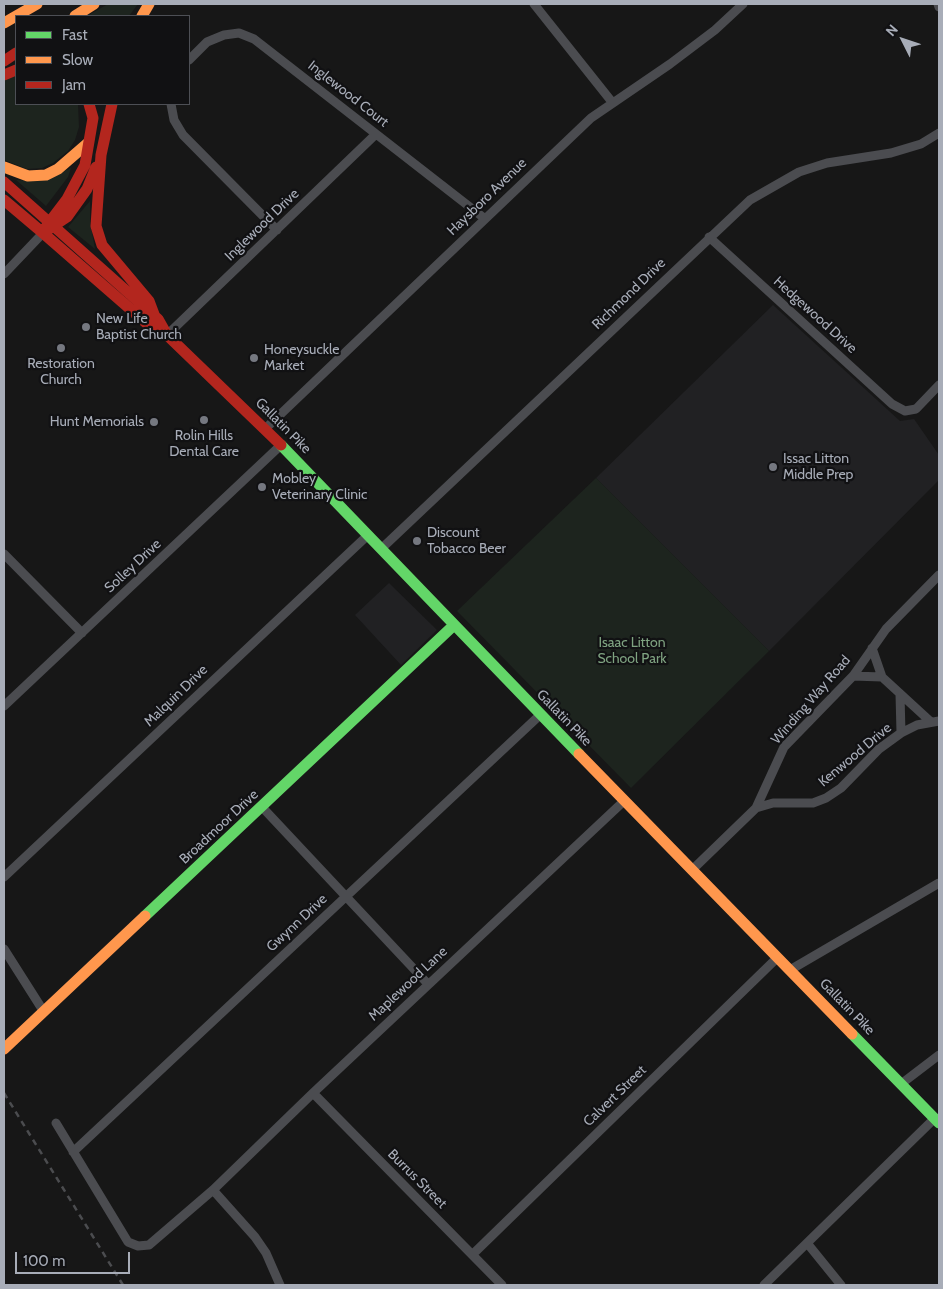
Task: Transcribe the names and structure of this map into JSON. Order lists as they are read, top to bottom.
{
  "streets": {
    "main road": ["Gallatin Pike", "Broadmoor Drive"],
    "street": [
      "Inglewood Court",
      "Haysboro Avenue",
      "Inglewood Drive",
      "Richmond Drive",
      "Hedgewood Drive",
      "Solley Drive",
      "Malquin Drive",
      "Winding Way Road",
      "Kenwood Drive",
      "Gwynn Drive",
      "Maplewood Lane",
      "Calvert Street",
      "Burrus Street"
    ]
  },
  "crossings": [
    ["Inglewood Court", "Haysboro Avenue"],
    ["Inglewood Court", "Inglewood Drive"],
    ["Haysboro Avenue", "Gallatin Pike"],
    ["Inglewood Drive", "Gallatin Pike"],
    ["Richmond Drive", "Hedgewood Drive"],
    ["Richmond Drive", "Gallatin Pike"],
    ["Gallatin Pike", "Solley Drive"],
    ["Gallatin Pike", "Malquin Drive"],
    ["Gallatin Pike", "Broadmoor Drive"],
    ["Gallatin Pike", "Gwynn Drive"],
    ["Gallatin Pike", "Maplewood Lane"],
    ["Gallatin Pike", "Calvert Street"],
    ["Winding Way Road", "Kenwood Drive"],
    ["Gwynn Drive", "Maplewood Lane"],
    ["Maplewood Lane", "Burrus Street"],
    ["Calvert Street", "Burrus Street"]
  ],
  "parks": ["Isaac Litton School Park"],
  "places": [
    "New Life Baptist Church",
    "Restoration Church",
    "Honeysuckle Market",
    "Rolin Hills Dental Care",
    "Hunt Memorials",
    "Issac Litton Middle Prep",
    "Mobley Veterinary Clinic",
    "Discount Tobacco Beer"
  ],
  "legend": ["Fast", "Slow", "Jam"],
  "scale_bar": "100 m",
  "north": "top left"
}
